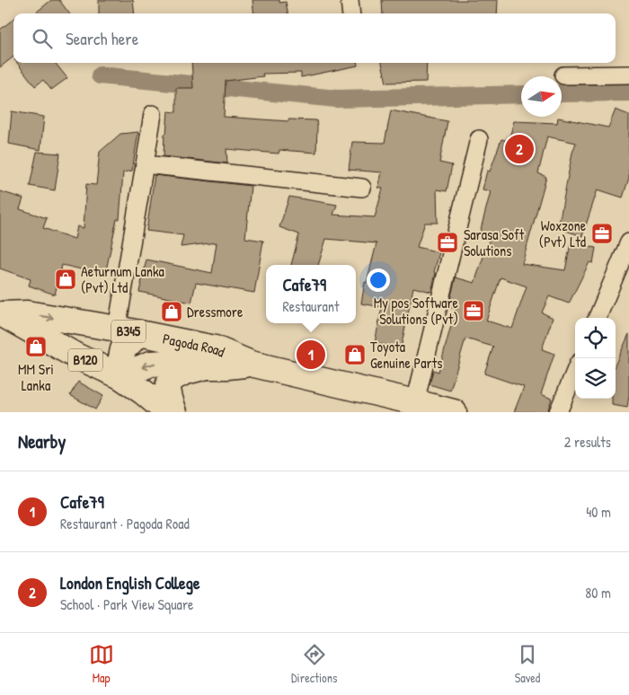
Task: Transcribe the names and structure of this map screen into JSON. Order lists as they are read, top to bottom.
{
  "streets": {
    "main road": ["B345", "Pagoda Road", "B120"]
  },
  "crossings": [
    ["Pagoda Road", "B120"]
  ],
  "places": {
    "office": ["Woxzone (Pvt) Ltd", "Sarasa Soft Solutions", "My pos Software Solutions (Pvt)"],
    "shop": [
      "Aeturnum Lanka (Pvt) Ltd",
      "Dressmore",
      "MM Sri Lanka",
      "Toyota Genuine Parts"
    ]
  },
  "north": "right",
  "page": {
    "search": "Search here",
    "pins": ["2", "1"],
    "popup": ["Cafe79", "Restaurant"],
    "heading": ["Nearby", "2 results"],
    "list": [
      {
        "mark": "1",
        "name": "Cafe79",
        "note": "Restaurant · Pagoda Road",
        "value": "40 m"
      },
      {
        "mark": "2",
        "name": "London English College",
        "note": "School · Park View Square",
        "value": "80 m"
      }
    ],
    "nav": ["Map", "Directions", "Saved"]
  }
}
